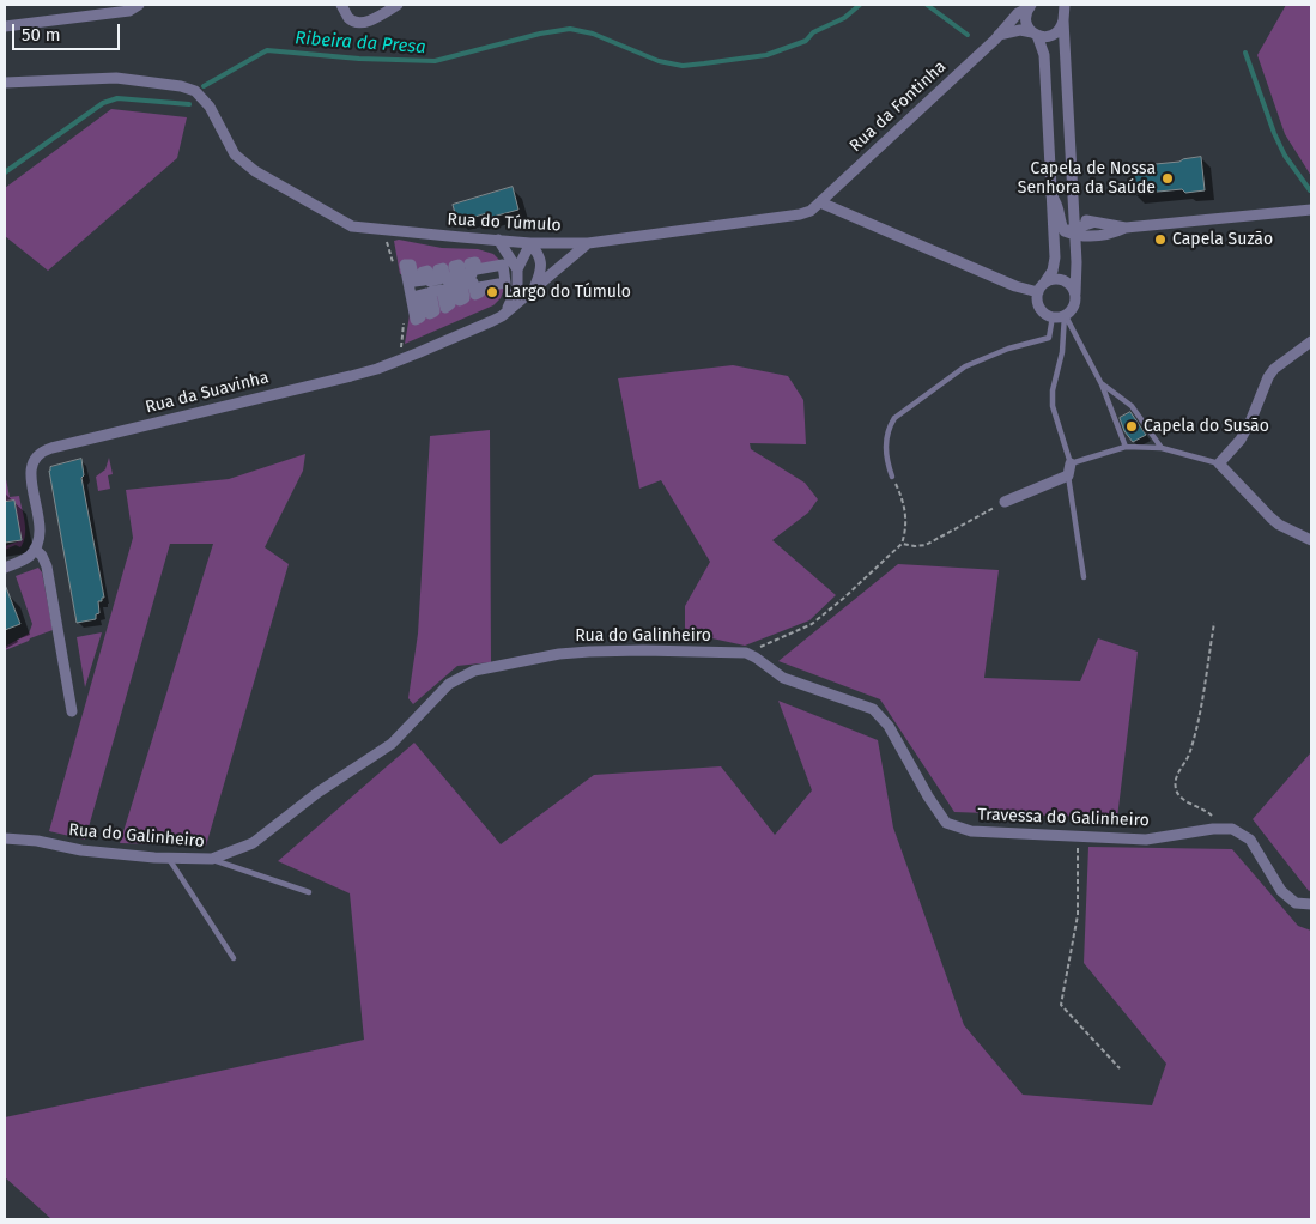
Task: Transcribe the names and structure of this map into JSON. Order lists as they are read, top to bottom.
{
  "streets": {
    "street": [
      "Rua da Fontinha",
      "Rua do Túmulo",
      "Rua da Suavinha",
      "Rua do Galinheiro",
      "Travessa do Galinheiro"
    ]
  },
  "crossings": [
    ["Rua da Fontinha", "Rua do Túmulo"],
    ["Rua do Túmulo", "Rua da Suavinha"],
    ["Rua do Galinheiro", "Travessa do Galinheiro"]
  ],
  "water": ["Ribeira da Presa"],
  "places": [
    "Capela de Nossa Senhora da Saúde",
    "Capela Suzão",
    "Largo do Túmulo",
    "Capela do Susão"
  ],
  "scale_bar": "50 m"
}
